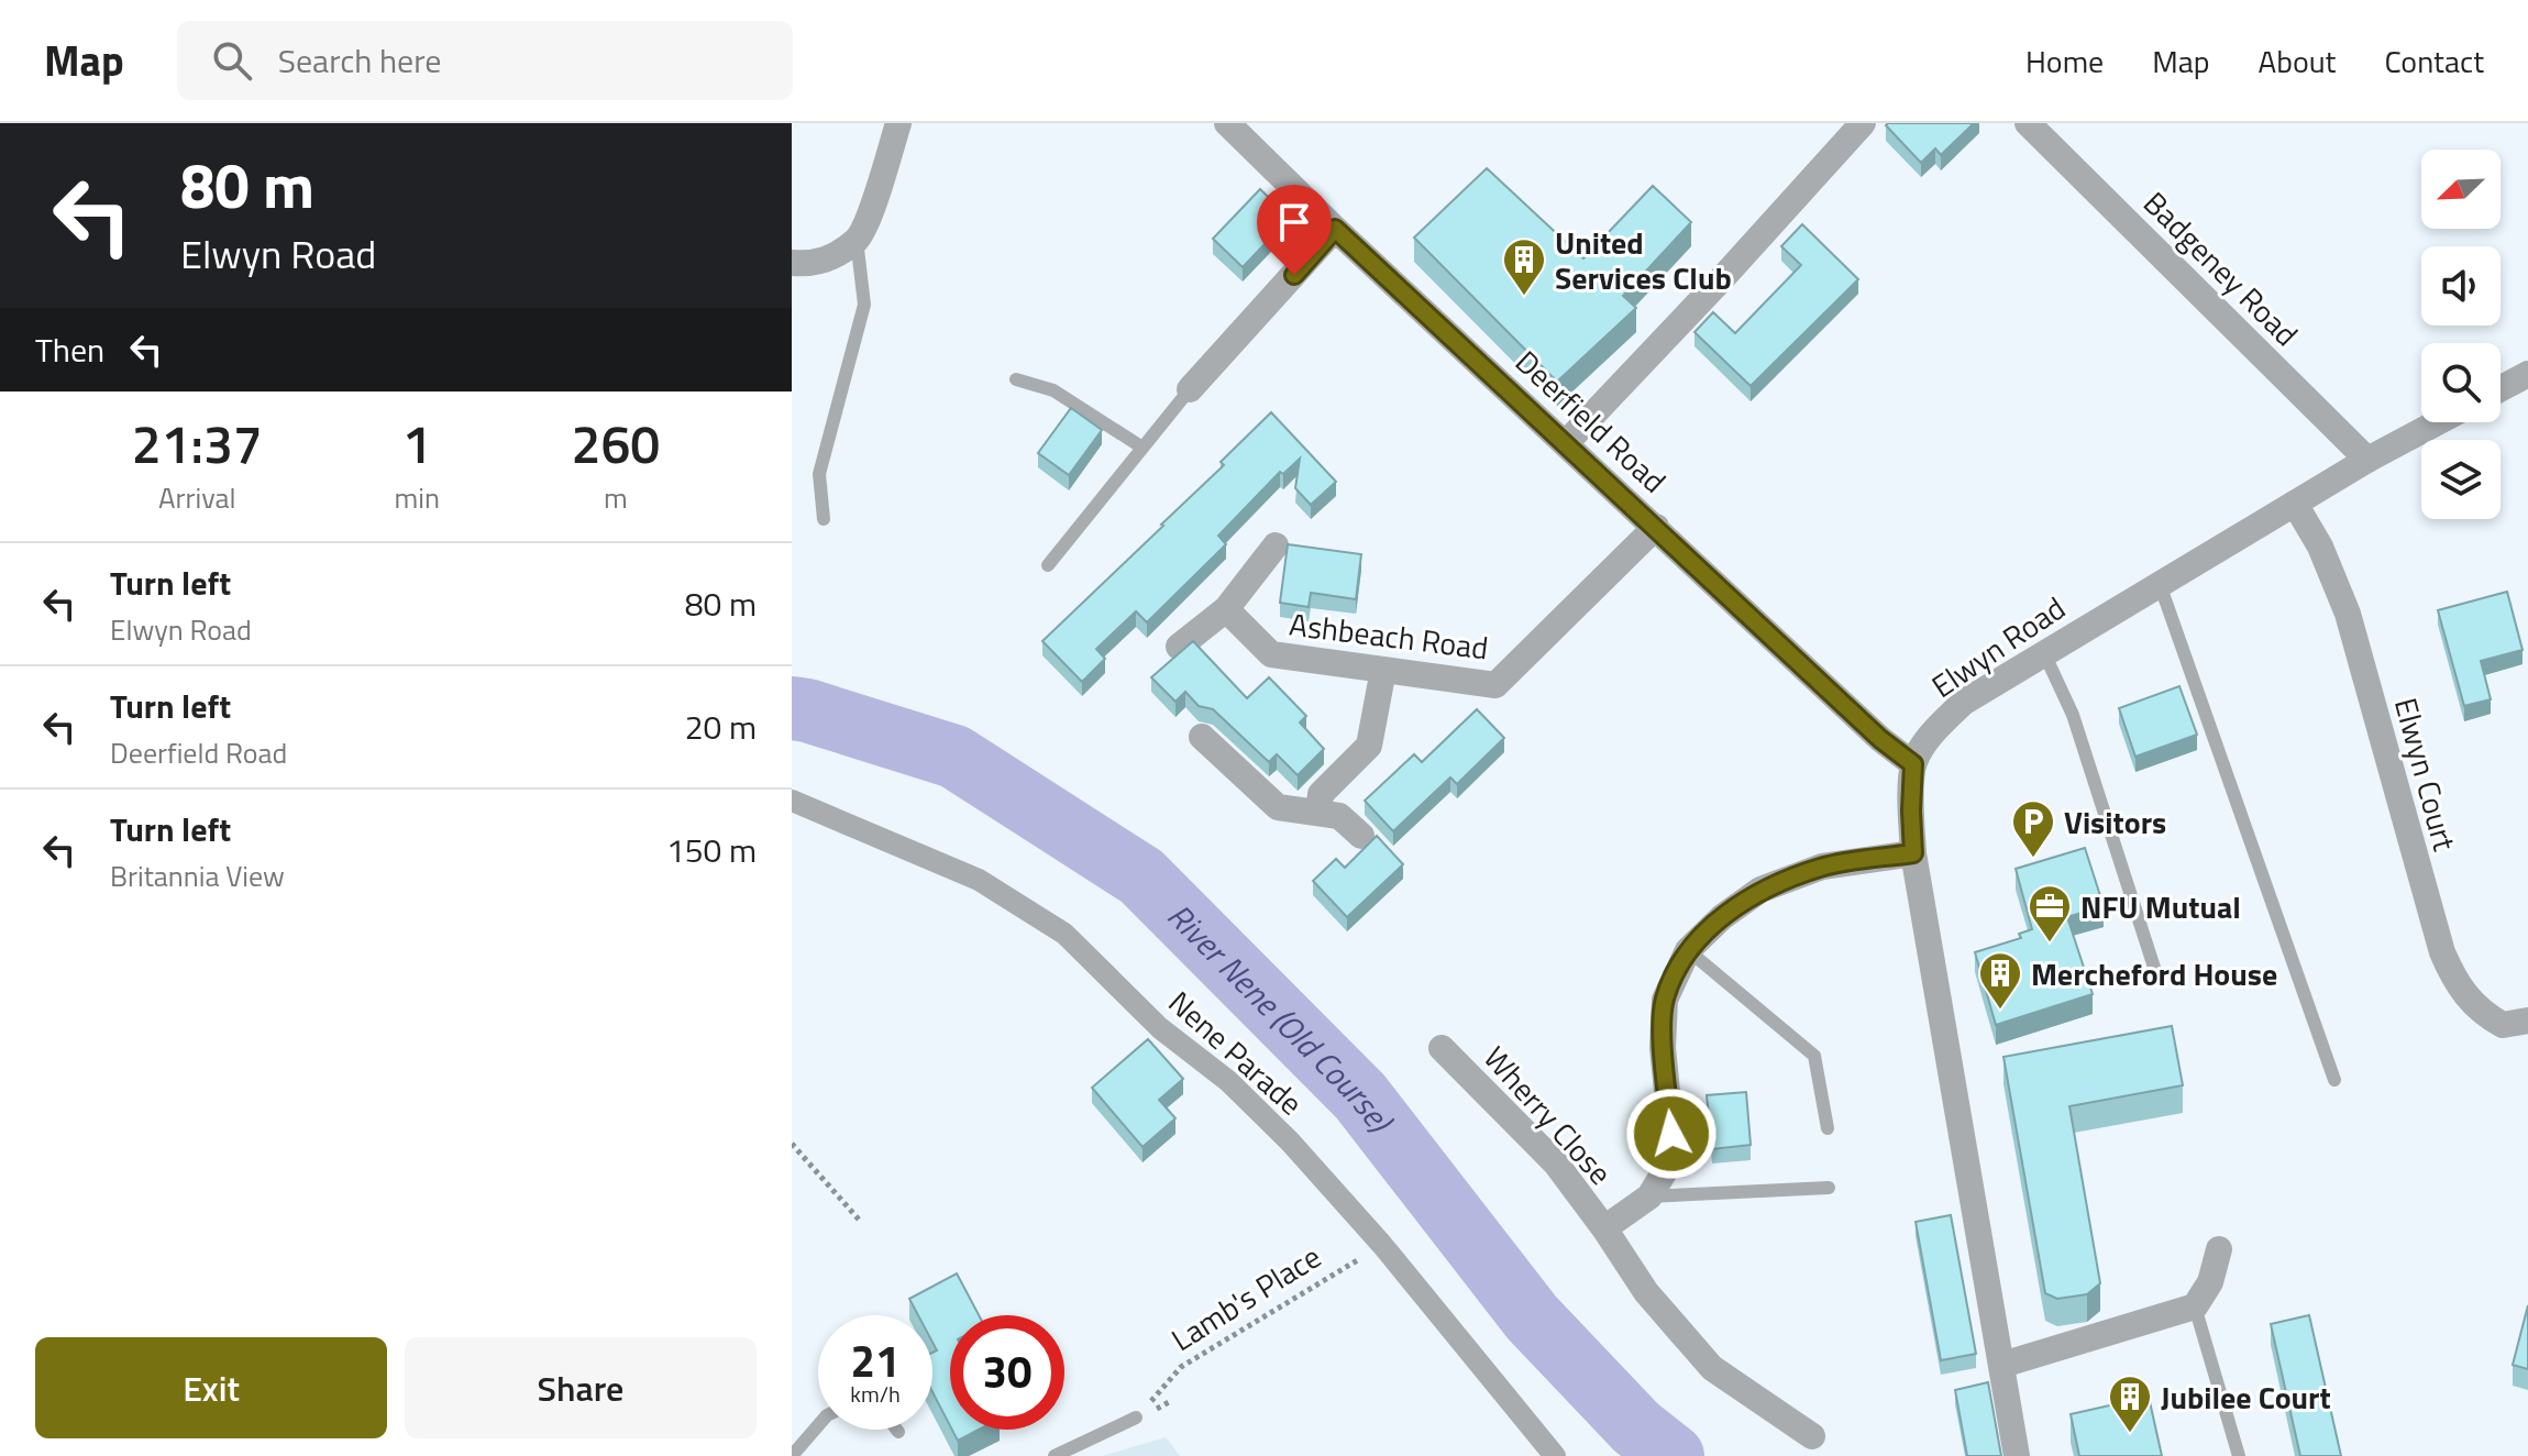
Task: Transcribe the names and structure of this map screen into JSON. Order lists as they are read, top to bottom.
{
  "streets": {
    "street": [
      "Badgeney Road",
      "Deerfield Road",
      "Ashbeach Road",
      "Elwyn Road",
      "Elwyn Court",
      "Nene Parade",
      "Wherry Close"
    ],
    "path": ["Lamb's Place"]
  },
  "crossings": [
    ["Badgeney Road", "Elwyn Road"],
    ["Deerfield Road", "Ashbeach Road"],
    ["Deerfield Road", "Elwyn Road"],
    ["Elwyn Road", "Elwyn Court"],
    ["Nene Parade", "Lamb's Place"]
  ],
  "water": ["River Nene (Old Course)"],
  "places": {
    "building": ["United Services Club", "Mercheford House", "Jubilee Court"],
    "parking": ["Visitors"],
    "office": ["NFU Mutual"]
  },
  "north": "bottom left",
  "page": {
    "header": "Map",
    "search": "Search here",
    "nav": [
      "Home",
      "Map",
      "About",
      "Contact"
    ],
    "turn": ["80 m", "Elwyn Road"],
    "then": "Then",
    "eta": [
      "21:37",
      "Arrival",
      "1",
      "min",
      "260",
      "m"
    ],
    "list": [
      {
        "name": "Turn left",
        "note": "Elwyn Road",
        "value": "80 m"
      },
      {
        "name": "Turn left",
        "note": "Deerfield Road",
        "value": "20 m"
      },
      {
        "name": "Turn left",
        "note": "Britannia View",
        "value": "150 m"
      }
    ],
    "speed": "21 km/h",
    "limit": "30",
    "buttons": ["Exit", "Share"]
  }
}
